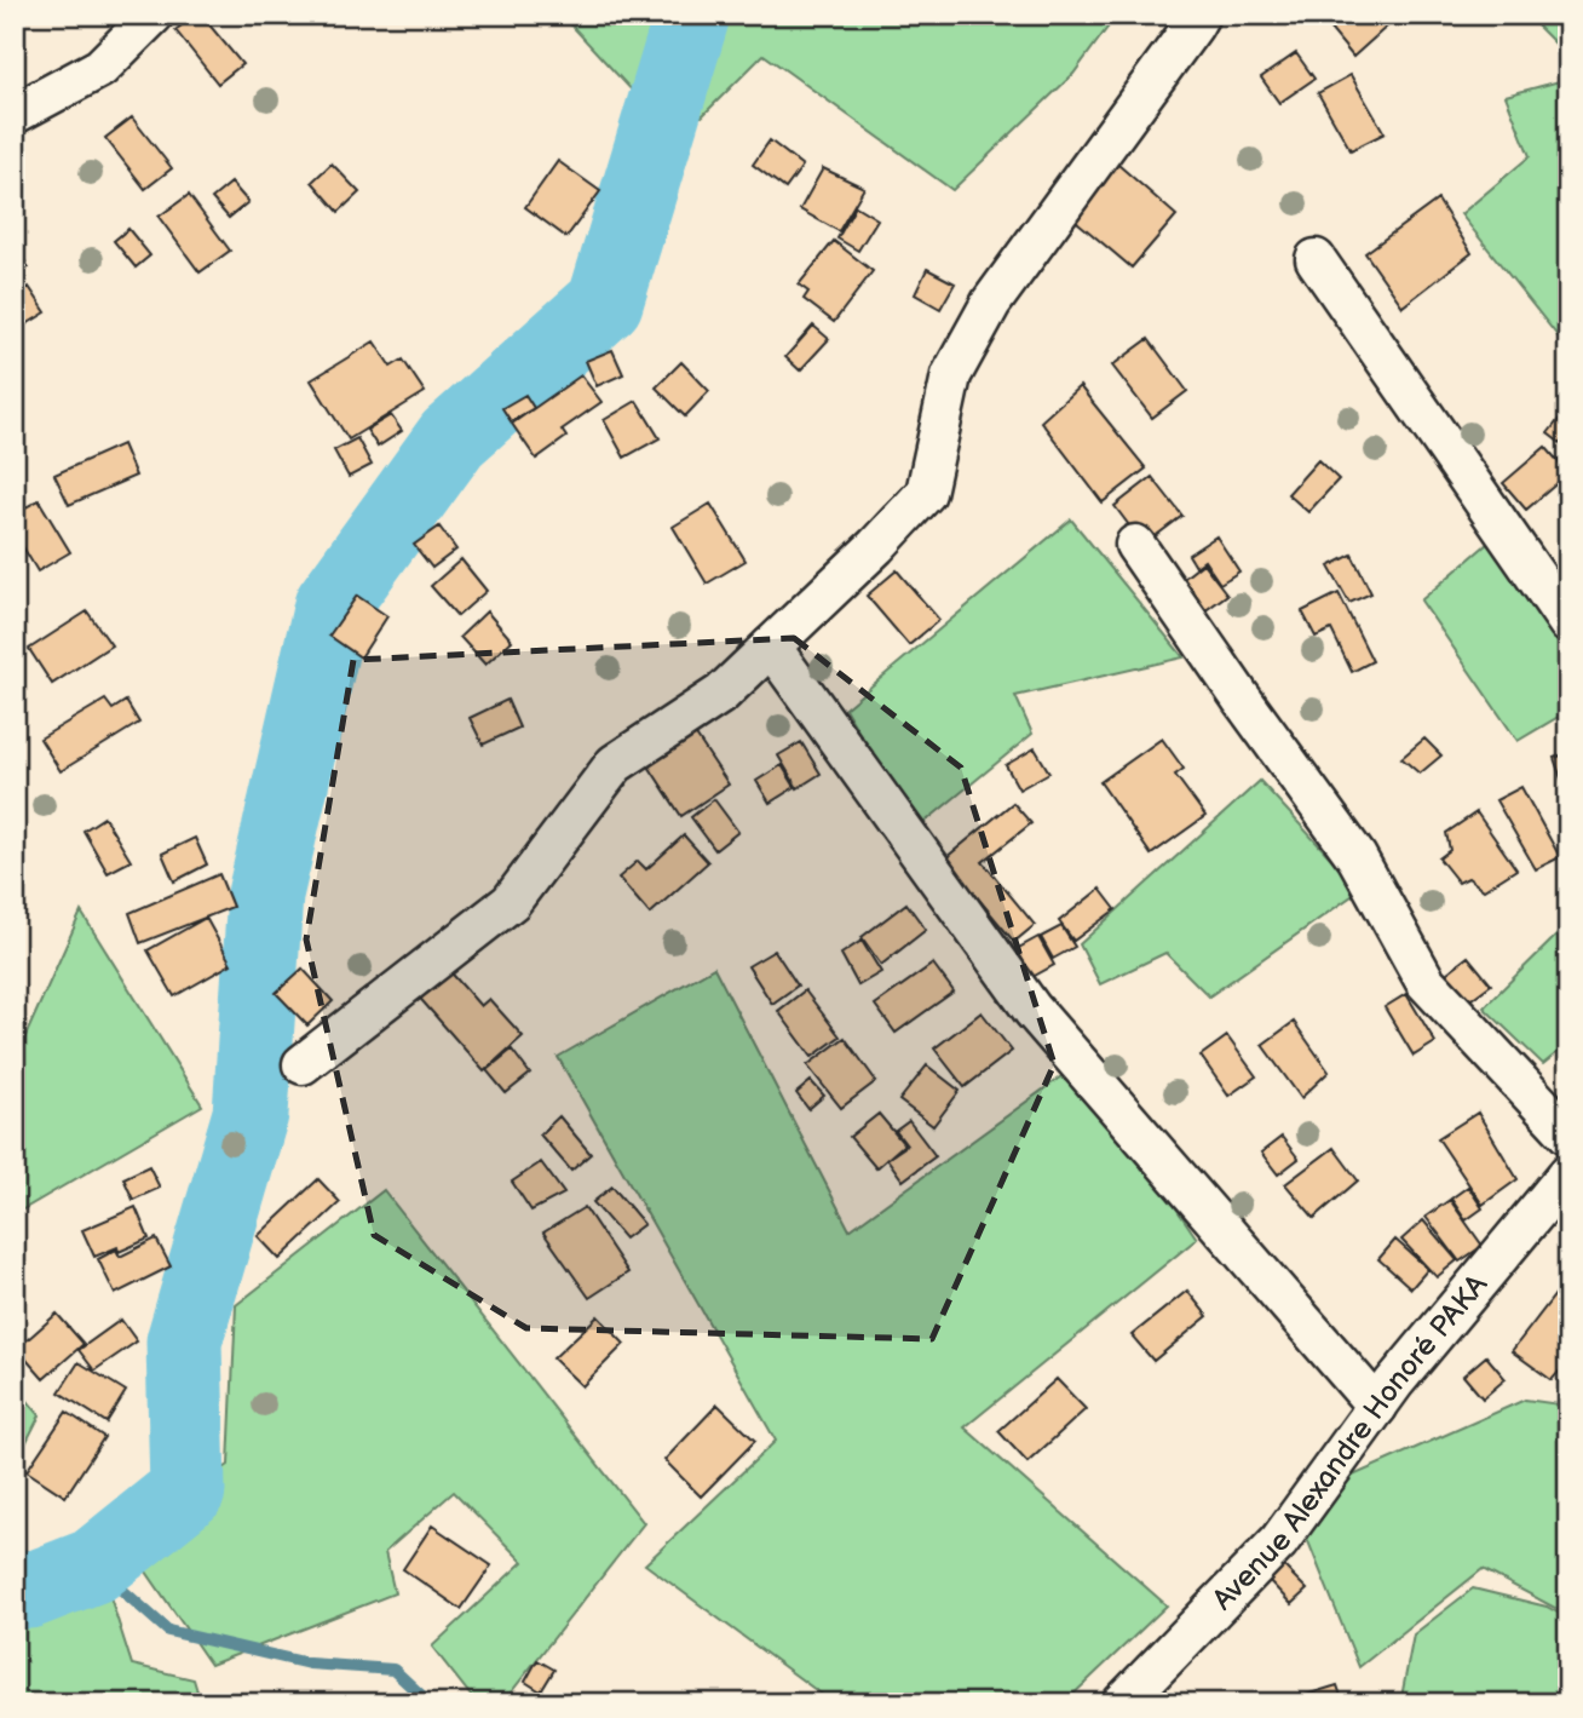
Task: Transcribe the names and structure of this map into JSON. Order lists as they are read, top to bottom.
{
  "streets": {
    "street": ["Avenue Alexandre Honoré PAKA"]
  }
}
